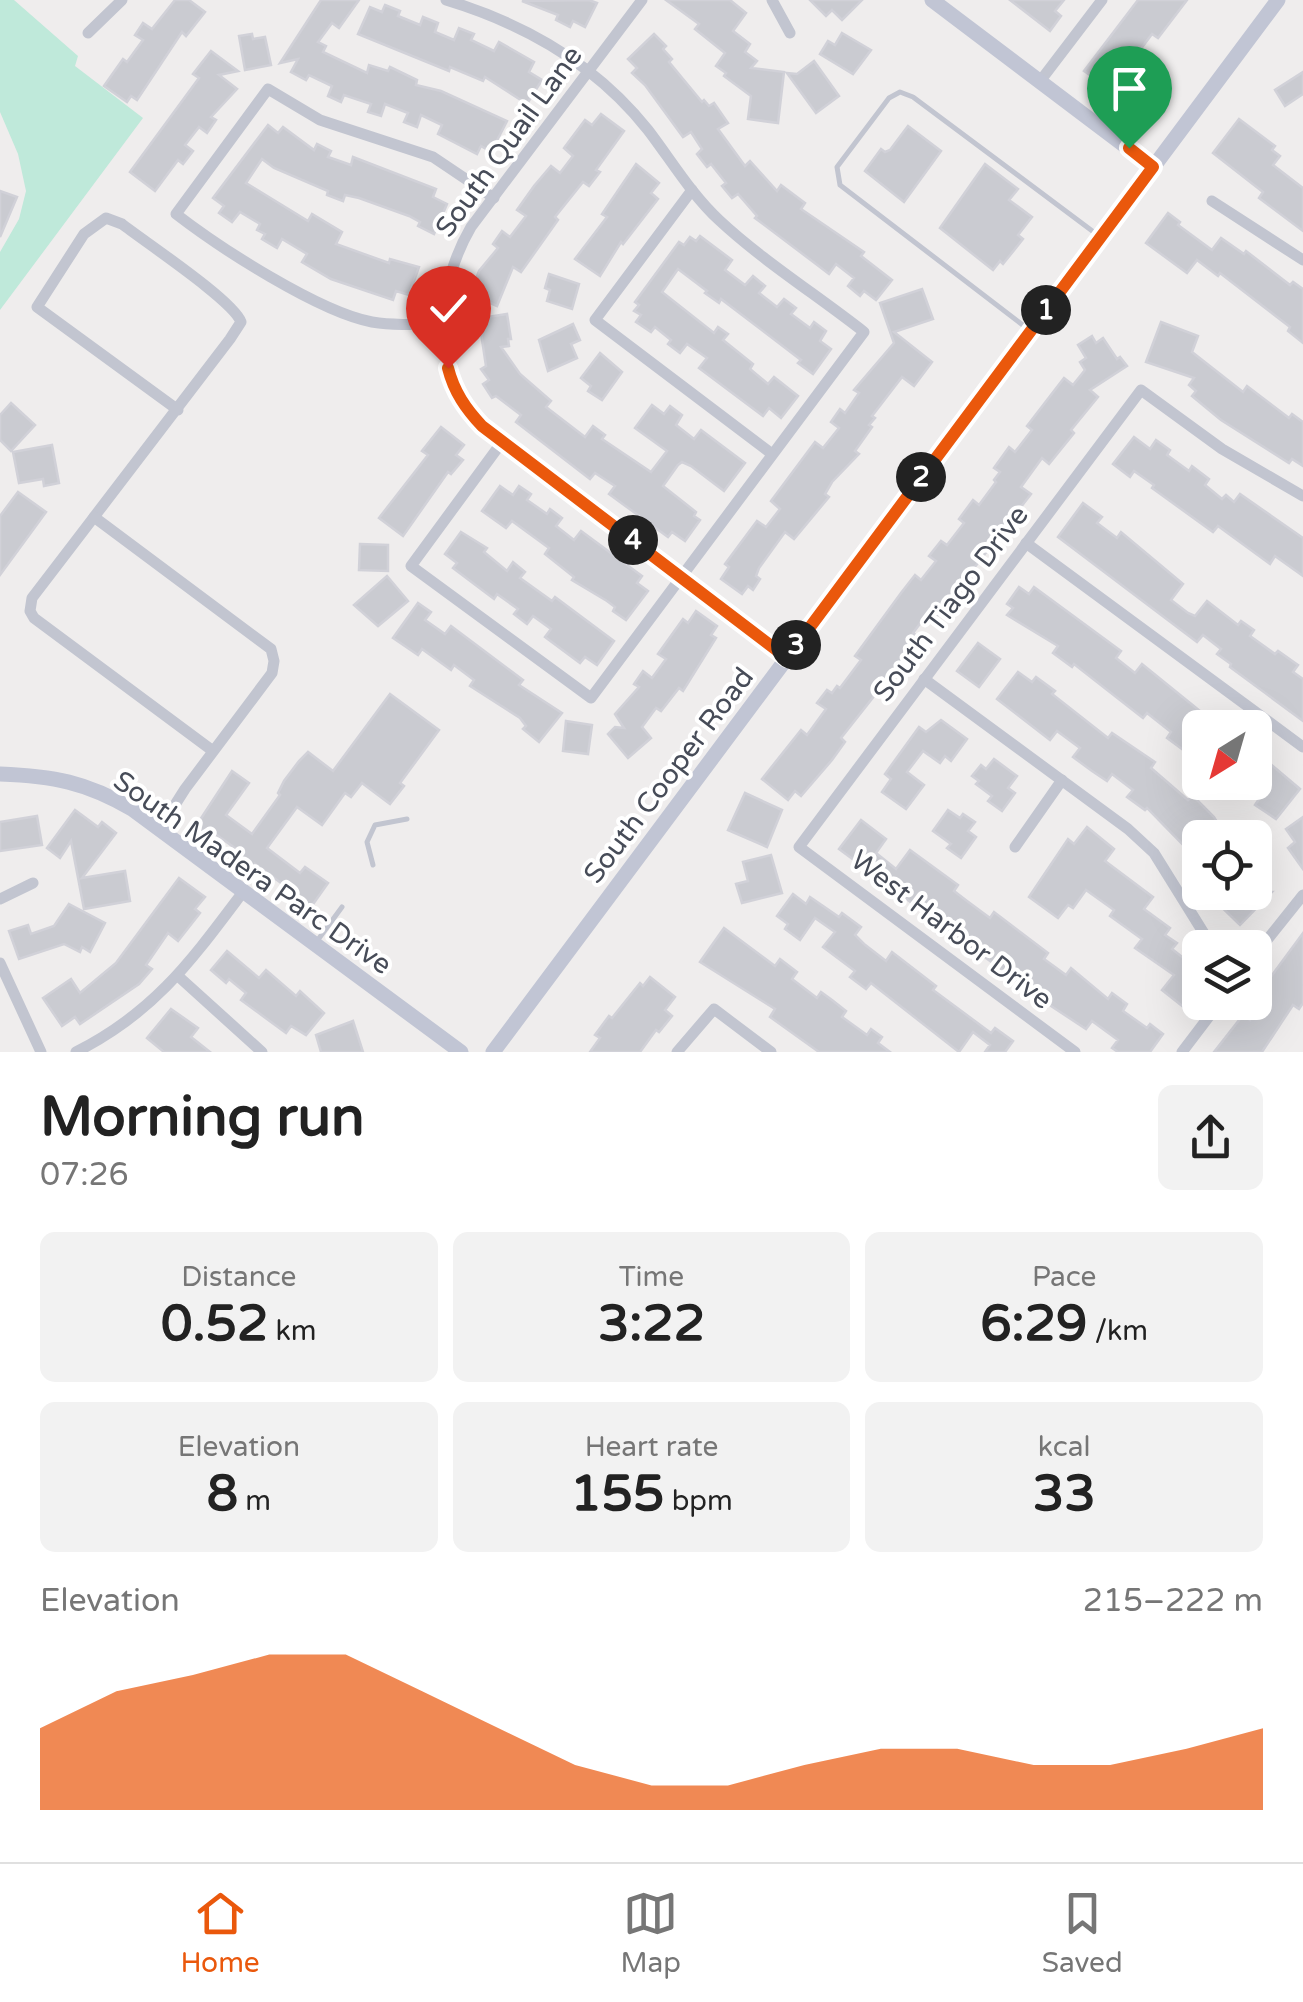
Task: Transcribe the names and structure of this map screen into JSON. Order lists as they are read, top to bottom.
{
  "streets": {
    "main road": ["South Cooper Road", "South Madera Parc Drive"],
    "street": ["South Quail Lane", "South Tiago Drive", "West Harbor Drive"]
  },
  "crossings": [
    ["South Quail Lane", "South Cooper Road"],
    ["South Tiago Drive", "West Harbor Drive"]
  ],
  "north": "bottom left",
  "page": {
    "pins": [
      "1",
      "2",
      "4",
      "3"
    ],
    "heading": ["Morning run", "07:26"],
    "stats": [
      ["Distance", "0.52 km"],
      ["Time", "3:22"],
      ["Pace", "6:29 /km"],
      ["Elevation", "8 m"],
      ["Heart rate", "155 bpm"],
      ["kcal", "33"]
    ],
    "chart": ["Elevation", "215–222 m"],
    "tabs": ["Home", "Map", "Saved"]
  }
}
